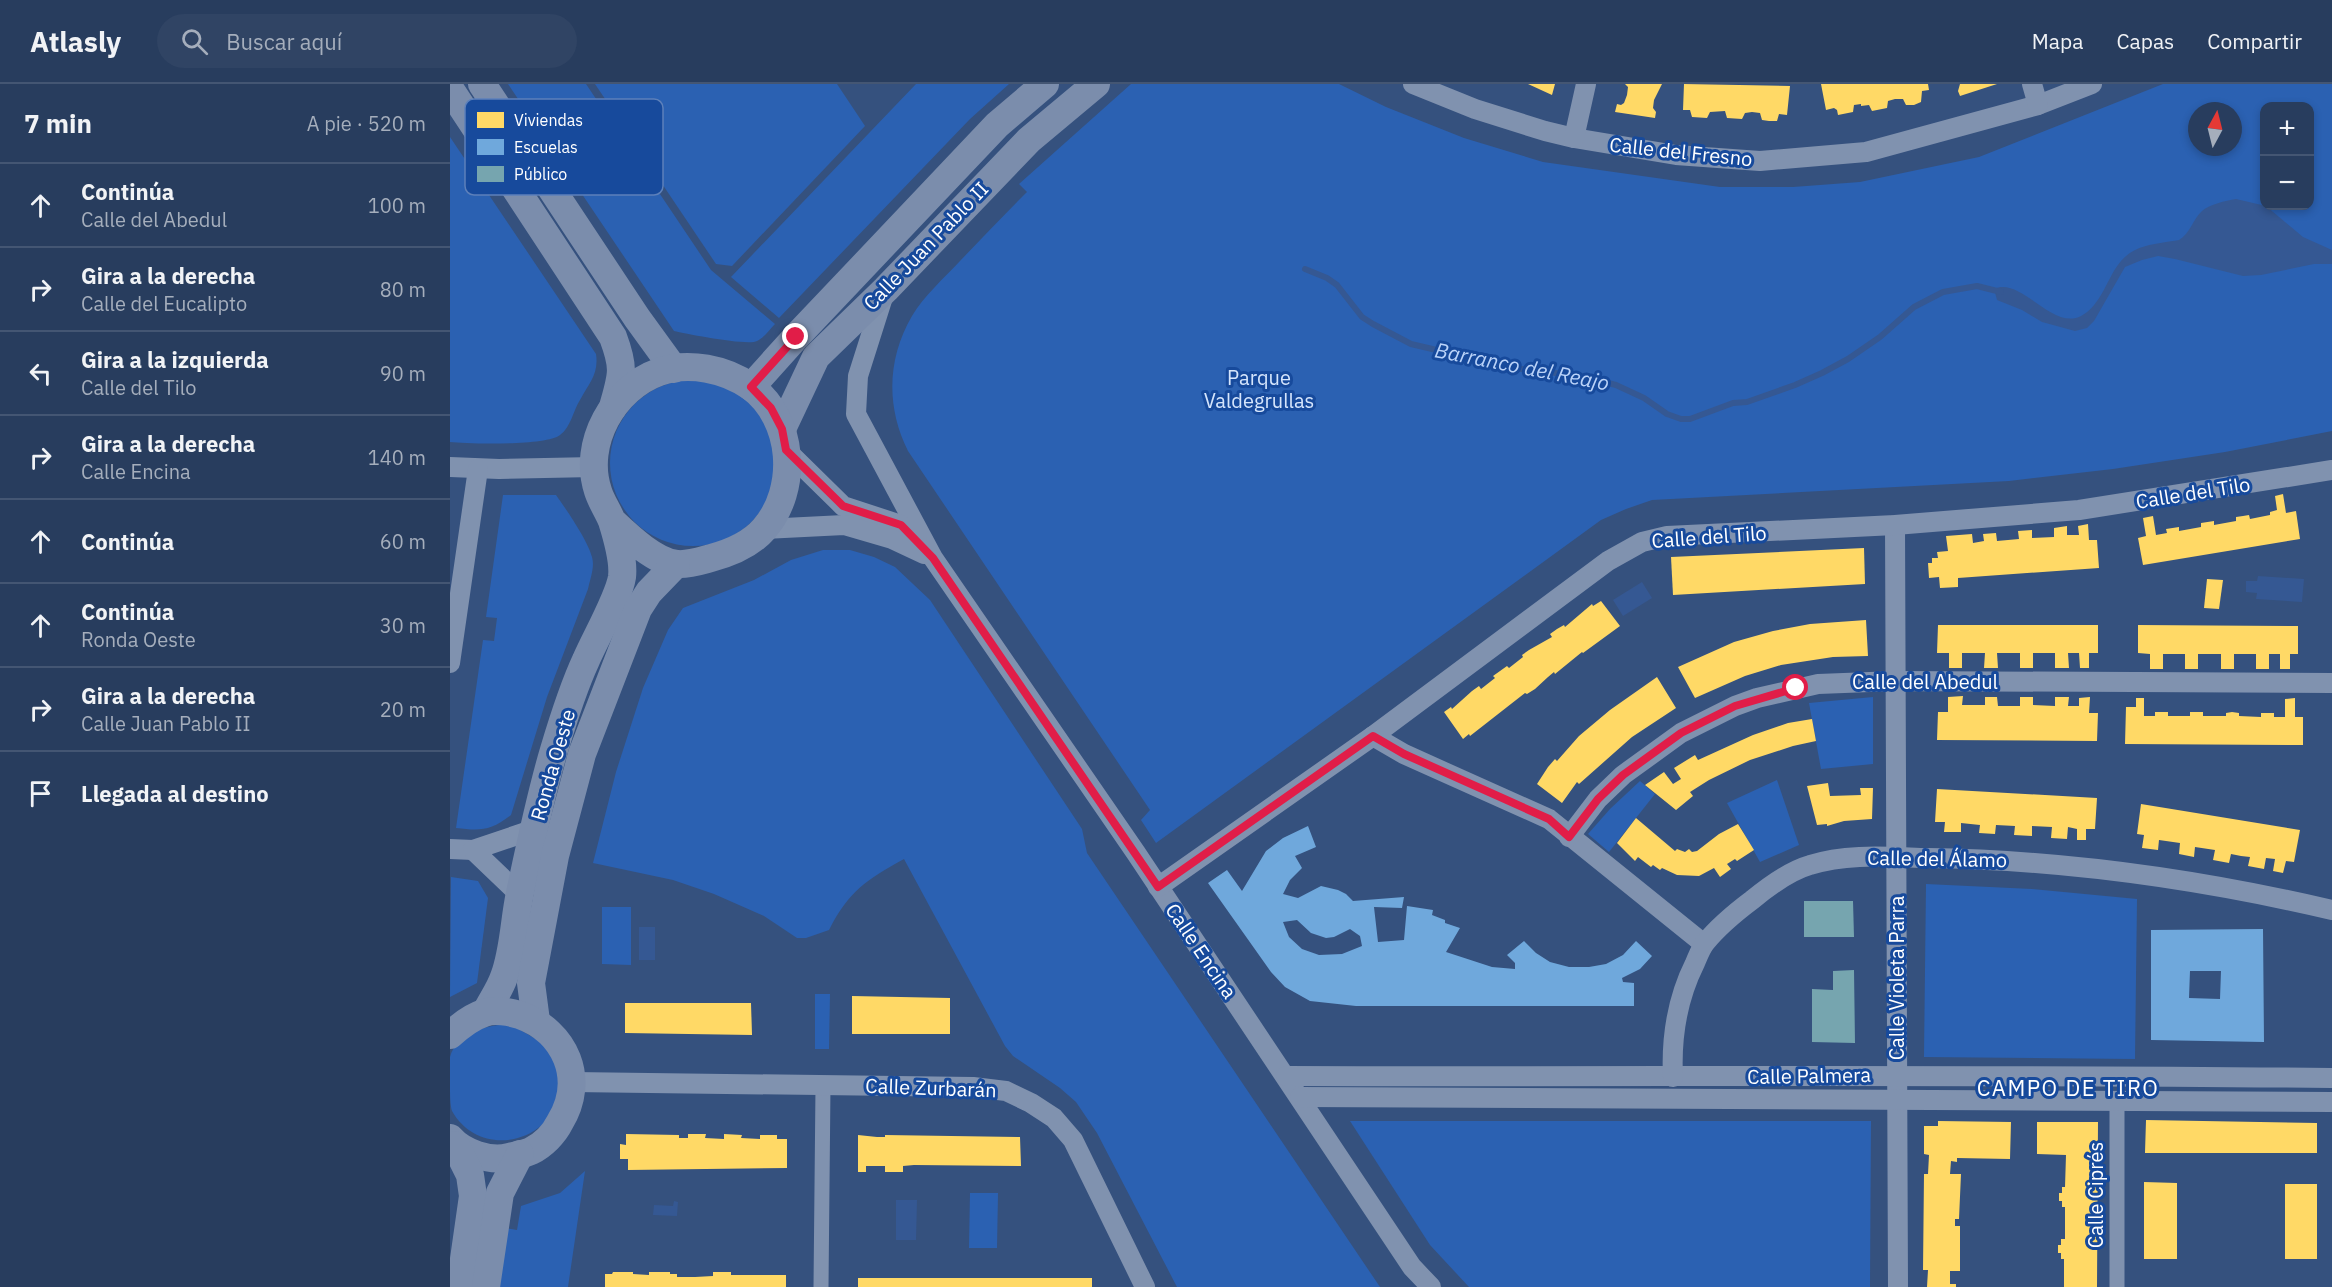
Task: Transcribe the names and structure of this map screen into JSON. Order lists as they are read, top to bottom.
{
  "streets": {
    "main road": ["Calle Juan Pablo II", "Ronda Oeste"],
    "street": [
      "Calle del Fresno",
      "Calle del Tilo",
      "Calle del Abedul",
      "Calle del Álamo",
      "Calle Encina",
      "Calle Violeta Parra",
      "Calle Palmera",
      "Calle Zurbarán",
      "Calle Ciprés"
    ]
  },
  "crossings": [
    ["Calle Juan Pablo II", "Ronda Oeste"],
    ["Calle Juan Pablo II", "Calle Encina"],
    ["Calle del Tilo", "Calle Encina"],
    ["Calle del Tilo", "Calle Violeta Parra"],
    ["Calle del Abedul", "Calle Violeta Parra"],
    ["Calle del Álamo", "Calle Violeta Parra"],
    ["Calle del Álamo", "Calle Palmera"],
    ["Calle Encina", "Calle Palmera"],
    ["Calle Violeta Parra", "Calle Palmera"],
    ["Calle Palmera", "Calle Ciprés"]
  ],
  "districts": ["CAMPO DE TIRO"],
  "water": ["Barranco del Reajo"],
  "parks": ["Parque Valdegrullas"],
  "legend": ["Viviendas", "Escuelas", "Público"],
  "north": "top",
  "page": {
    "header": "Atlasly",
    "search": "Buscar aquí",
    "nav": ["Mapa", "Capas", "Compartir"],
    "heading": ["7 min", "A pie · 520 m"],
    "map_buttons": ["+", "−"],
    "list": [
      ["Continúa", "Calle del Abedul", "100 m"],
      ["Gira a la derecha", "Calle del Eucalipto", "80 m"],
      ["Gira a la izquierda", "Calle del Tilo", "90 m"],
      ["Gira a la derecha", "Calle Encina", "140 m"],
      ["Continúa", "60 m"],
      ["Continúa", "Ronda Oeste", "30 m"],
      ["Gira a la derecha", "Calle Juan Pablo II", "20 m"],
      "Llegada al destino"
    ]
  }
}
